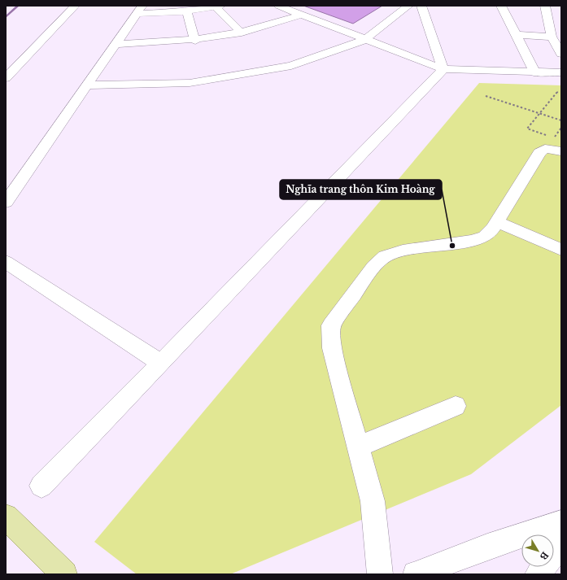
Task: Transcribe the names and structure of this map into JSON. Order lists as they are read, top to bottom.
{
  "places": ["Nghĩa trang thôn Kim Hoàng"],
  "north": "bottom right"
}
